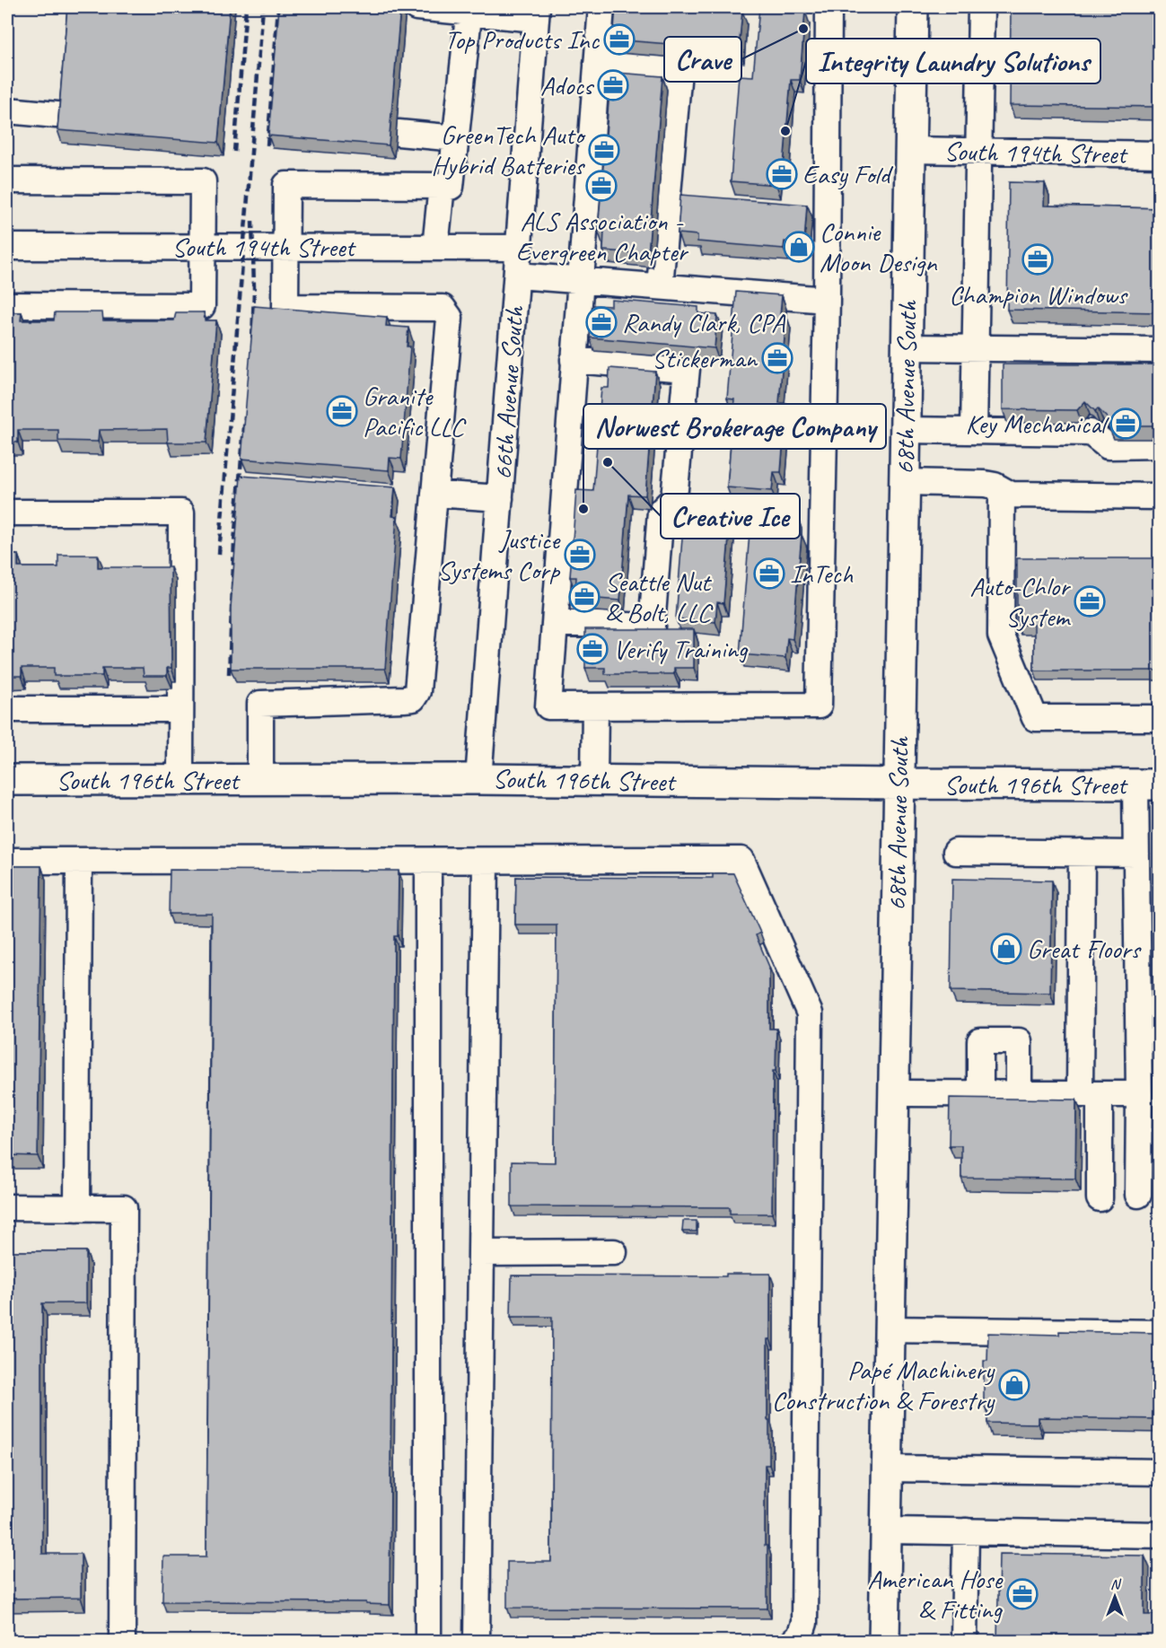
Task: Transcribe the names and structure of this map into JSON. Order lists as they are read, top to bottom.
{
  "streets": {
    "main road": ["68th Avenue South", "South 196th Street"],
    "street": ["South 194th Street", "66th Avenue South"]
  },
  "crossings": [
    ["South 194th Street", "68th Avenue South"],
    ["South 194th Street", "66th Avenue South"],
    ["68th Avenue South", "South 196th Street"],
    ["66th Avenue South", "South 196th Street"]
  ],
  "places": {
    "other": [
      "Crave",
      "Integrity Laundry Solutions",
      "Creative Ice",
      "Norwest Brokerage Company"
    ],
    "office": [
      "Top Products Inc",
      "Adocs",
      "GreenTech Auto Hybrid Batteries",
      "Easy Fold",
      "ALS Association - Evergreen Chapter",
      "Champion Windows",
      "Randy Clark, CPA",
      "Stickerman",
      "Granite Pacific LLC",
      "Key Mechanical",
      "Justice Systems Corp",
      "InTech",
      "Seattle Nut & Bolt, LLC",
      "Auto-Chlor System",
      "Verify Training",
      "American Hose & Fitting"
    ],
    "shop": ["Connie Moon Design", "Great Floors", "Papé Machinery Construction & Forestry"]
  },
  "north": "top"
}
